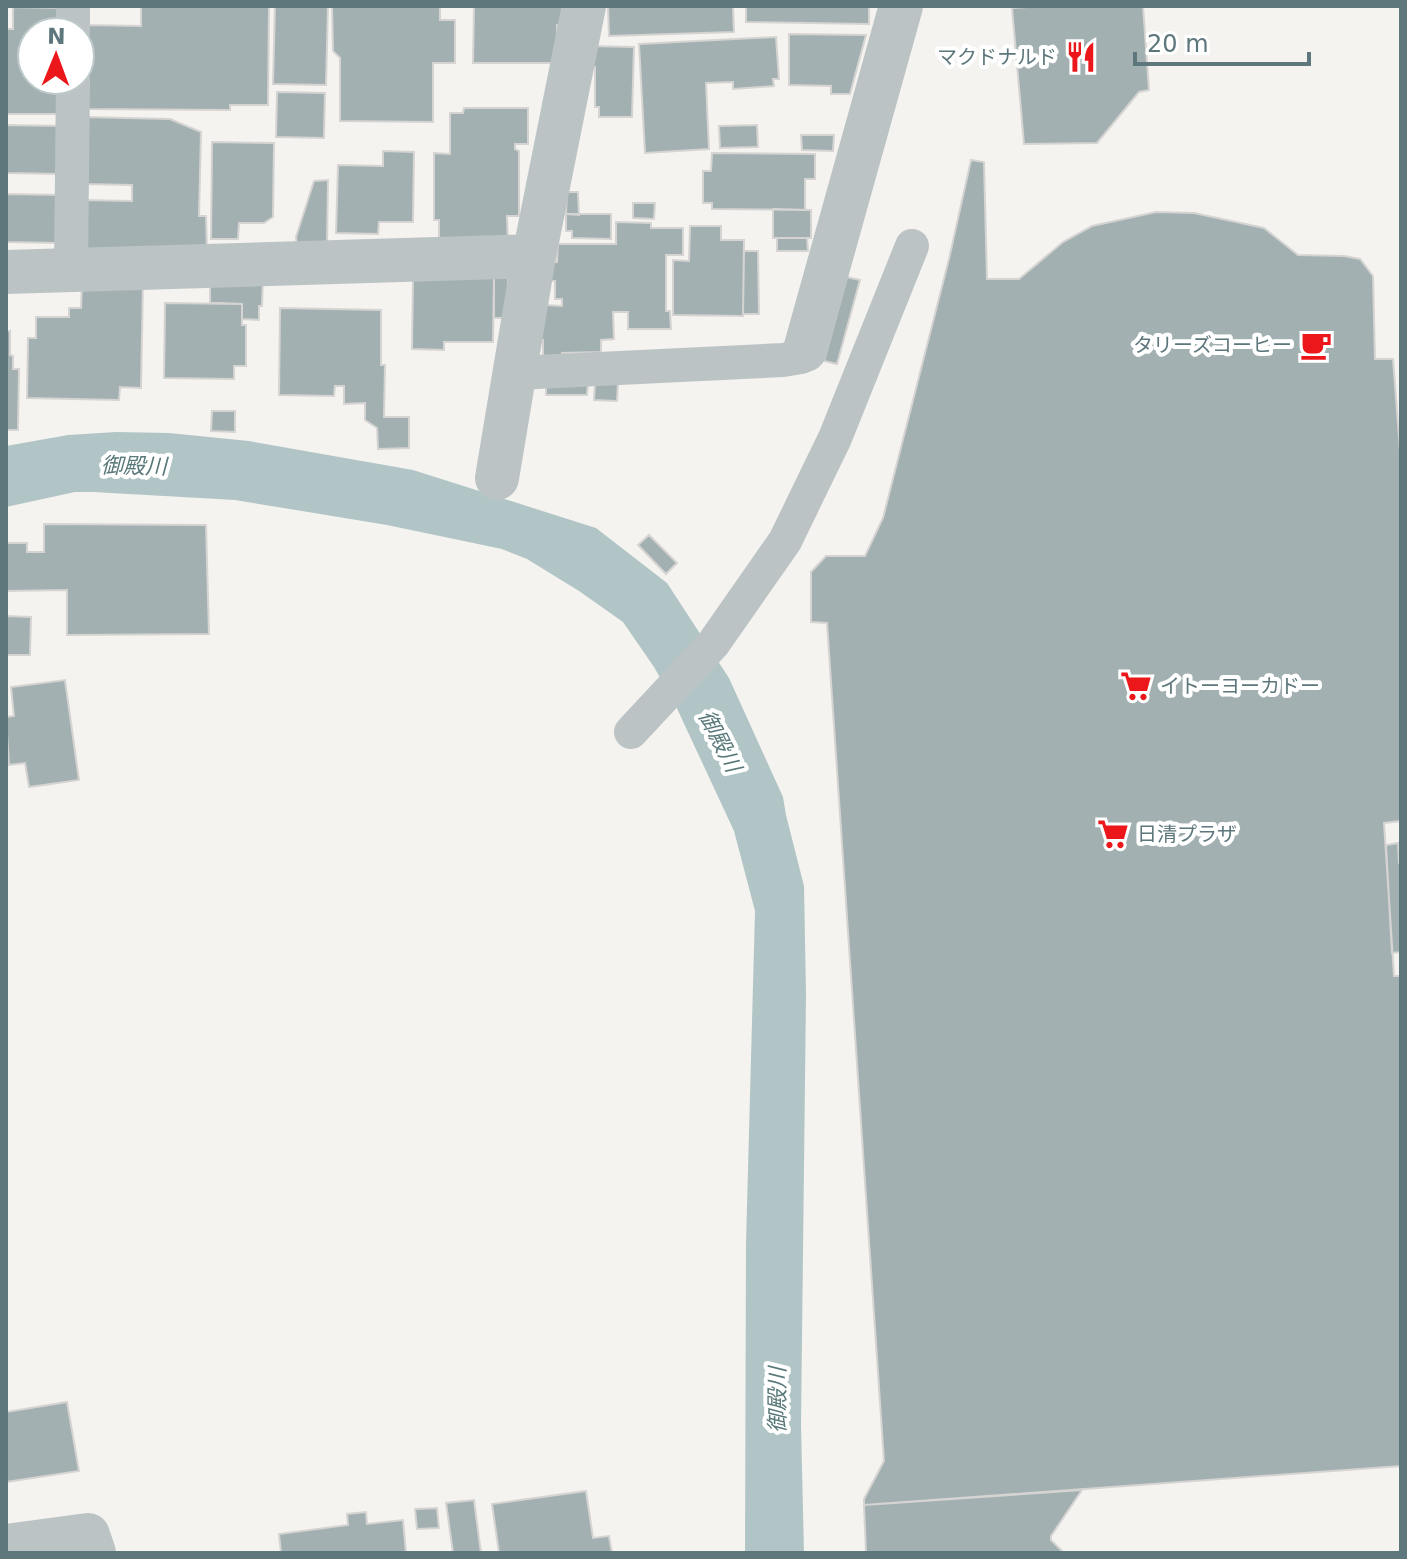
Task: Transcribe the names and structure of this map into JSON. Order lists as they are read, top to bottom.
{
  "water": ["御殿川"],
  "places": {
    "restaurant": ["マクドナルド"],
    "cafe": ["タリーズコーヒー"],
    "supermarket": ["イトーヨーカドー", "日清プラザ"]
  },
  "scale_bar": "20 m",
  "north": "top"
}
